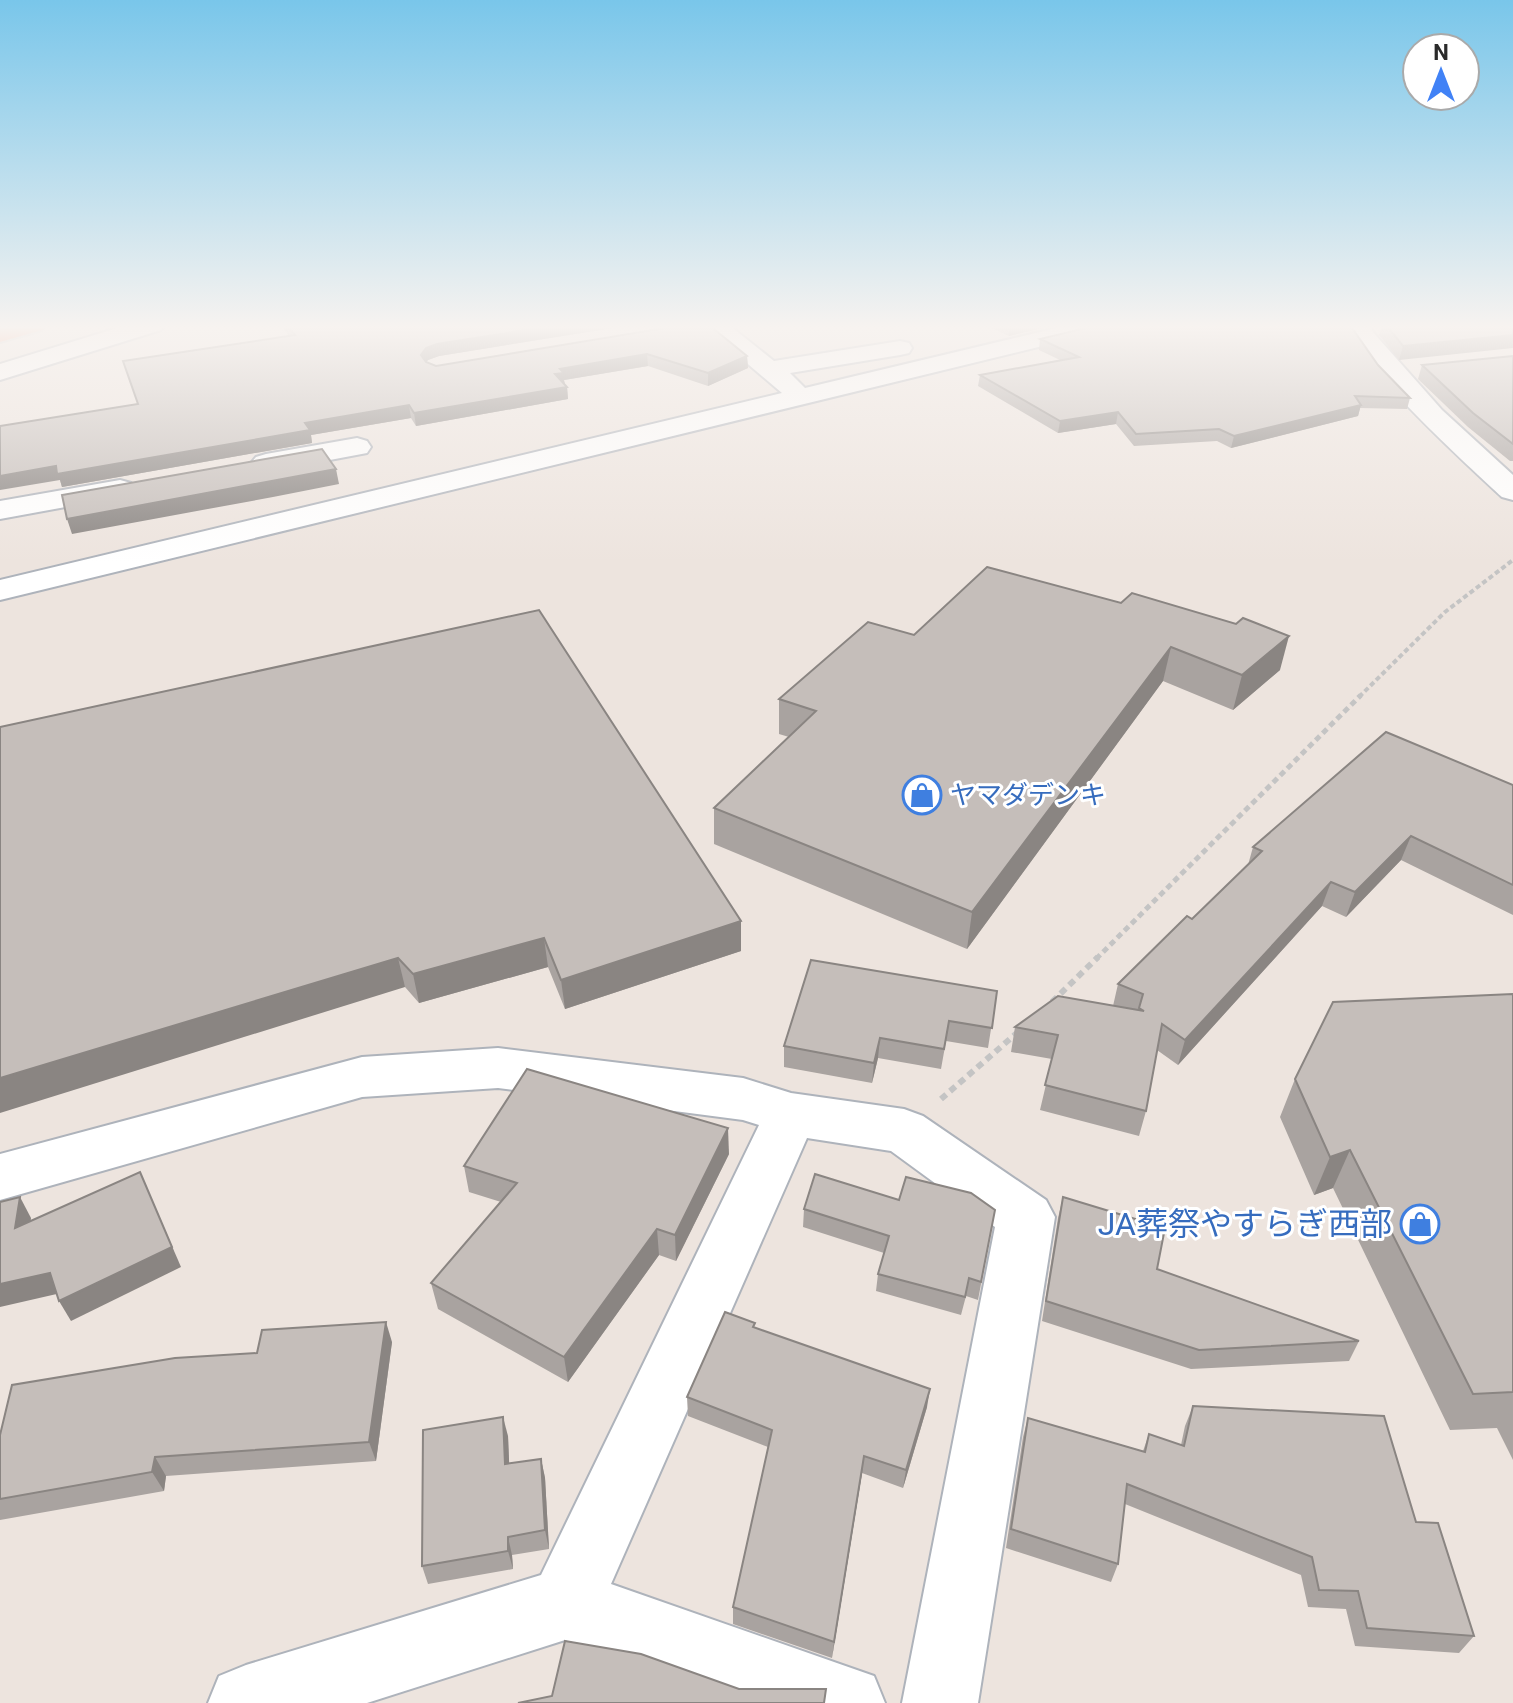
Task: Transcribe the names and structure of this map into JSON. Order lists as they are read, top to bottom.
{
  "places": {
    "shop": ["ヤマダデンキ", "JA葬祭やすらぎ西部"]
  },
  "north": "top"
}
